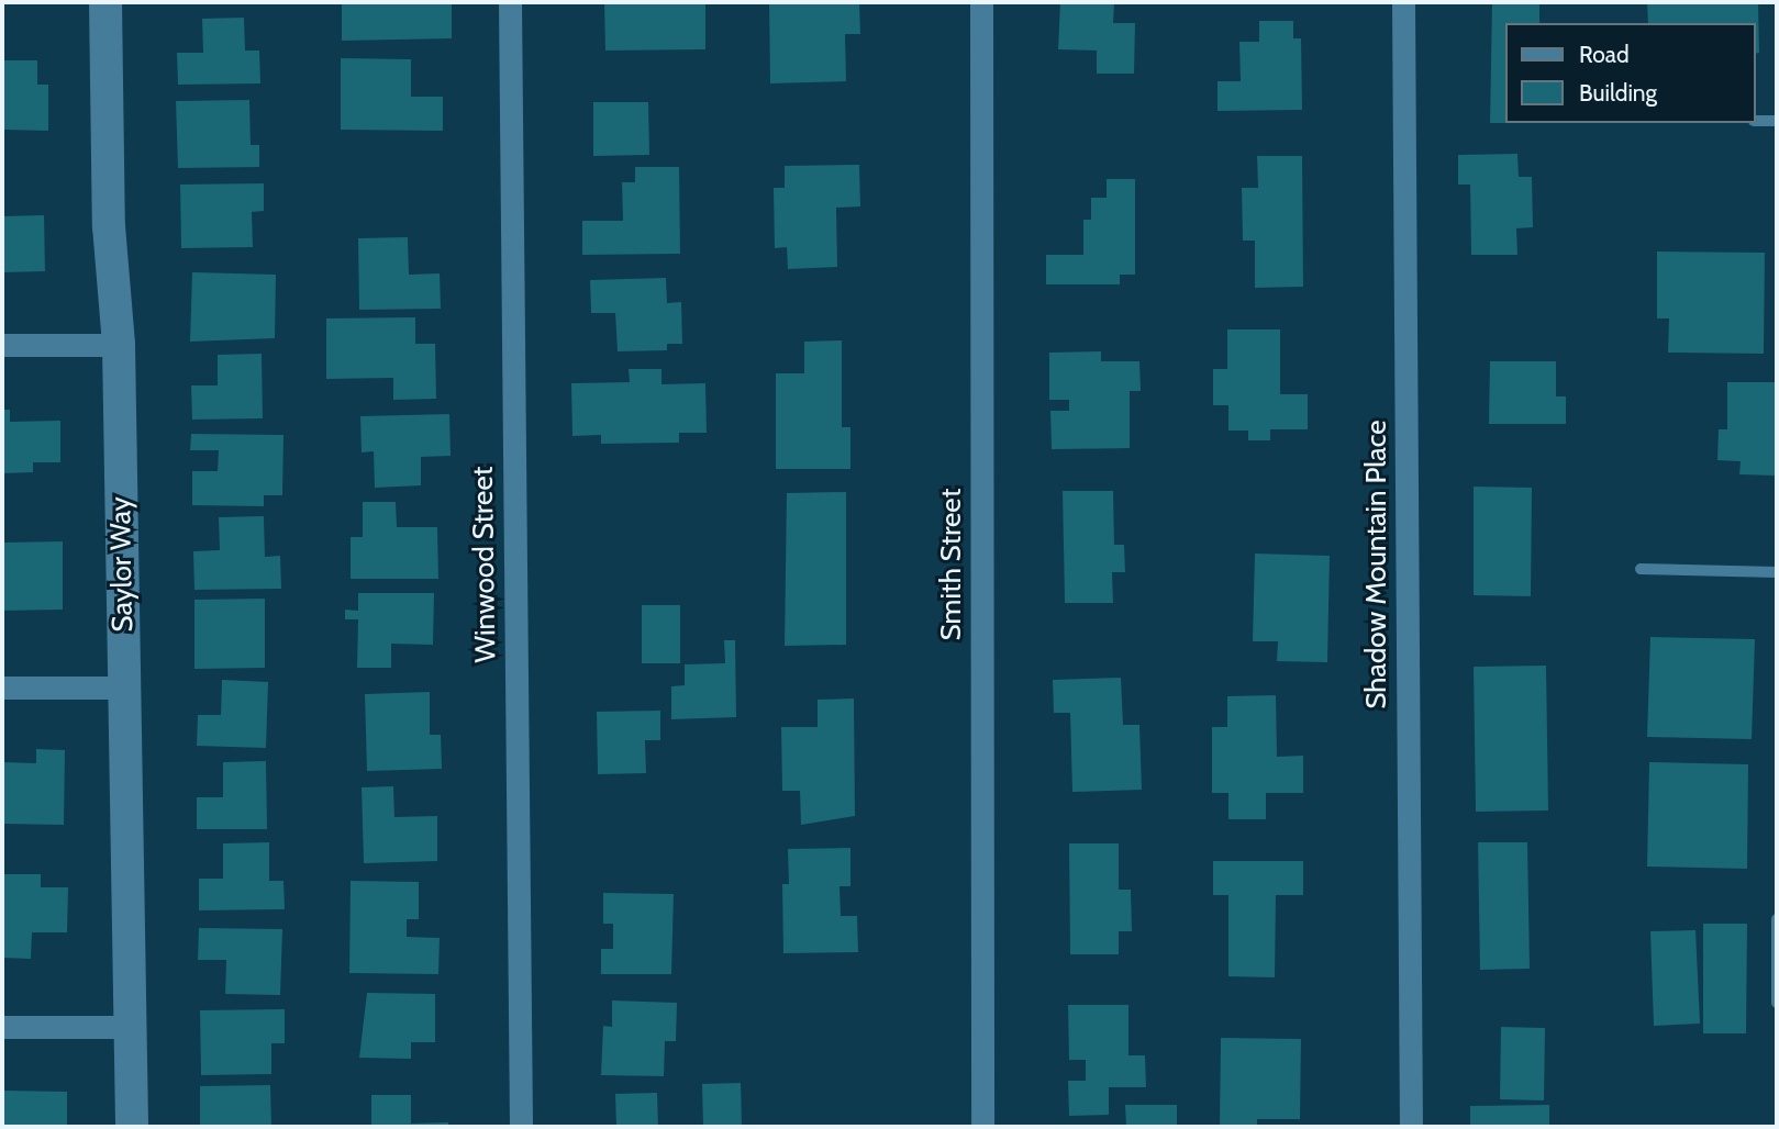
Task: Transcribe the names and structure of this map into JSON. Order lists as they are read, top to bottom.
{
  "streets": {
    "street": [
      "Saylor Way",
      "Winwood Street",
      "Smith Street",
      "Shadow Mountain Place"
    ]
  },
  "legend": ["Road", "Building"]
}
